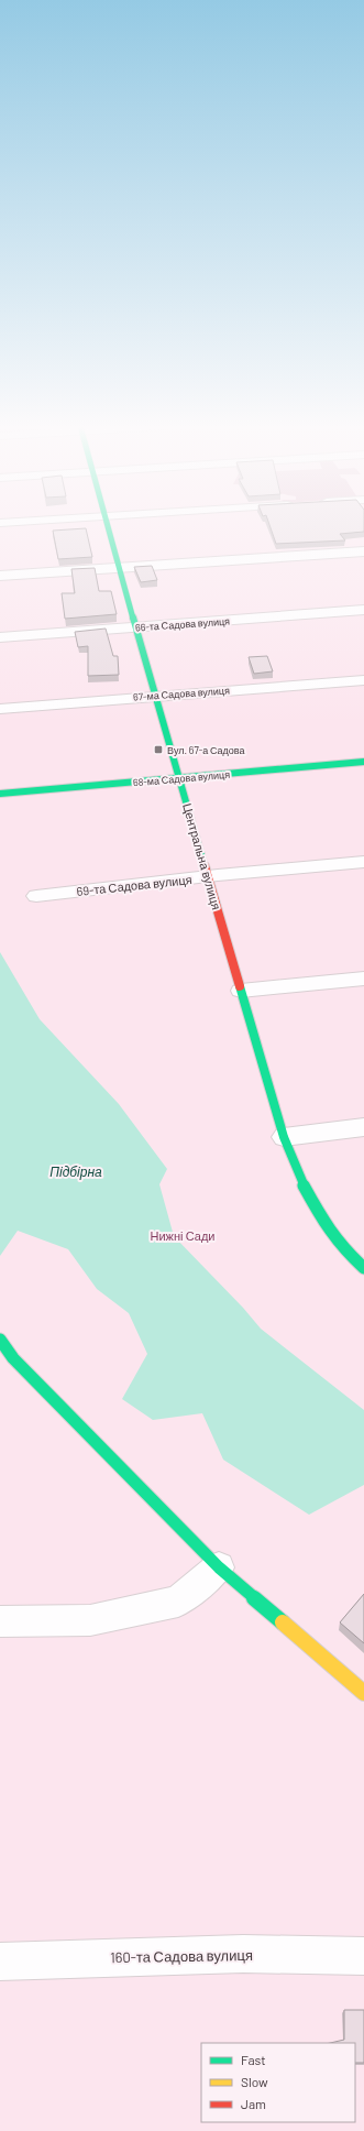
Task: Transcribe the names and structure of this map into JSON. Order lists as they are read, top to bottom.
{
  "streets": {
    "street": [
      "66-та Садова вулиця",
      "67-ма Садова вулиця",
      "68-ма Садова вулиця",
      "Центральна вулиця",
      "69-та Садова вулиця",
      "160-та Садова вулиця"
    ]
  },
  "crossings": [
    ["66-та Садова вулиця", "Центральна вулиця"],
    ["67-ма Садова вулиця", "Центральна вулиця"],
    ["68-ма Садова вулиця", "Центральна вулиця"],
    ["Центральна вулиця", "69-та Садова вулиця"]
  ],
  "water": ["Підбірна"],
  "parks": ["Нижні Сади"],
  "places": {
    "transit": ["Вул. 67-а Садова"]
  },
  "legend": ["Fast", "Slow", "Jam"]
}
